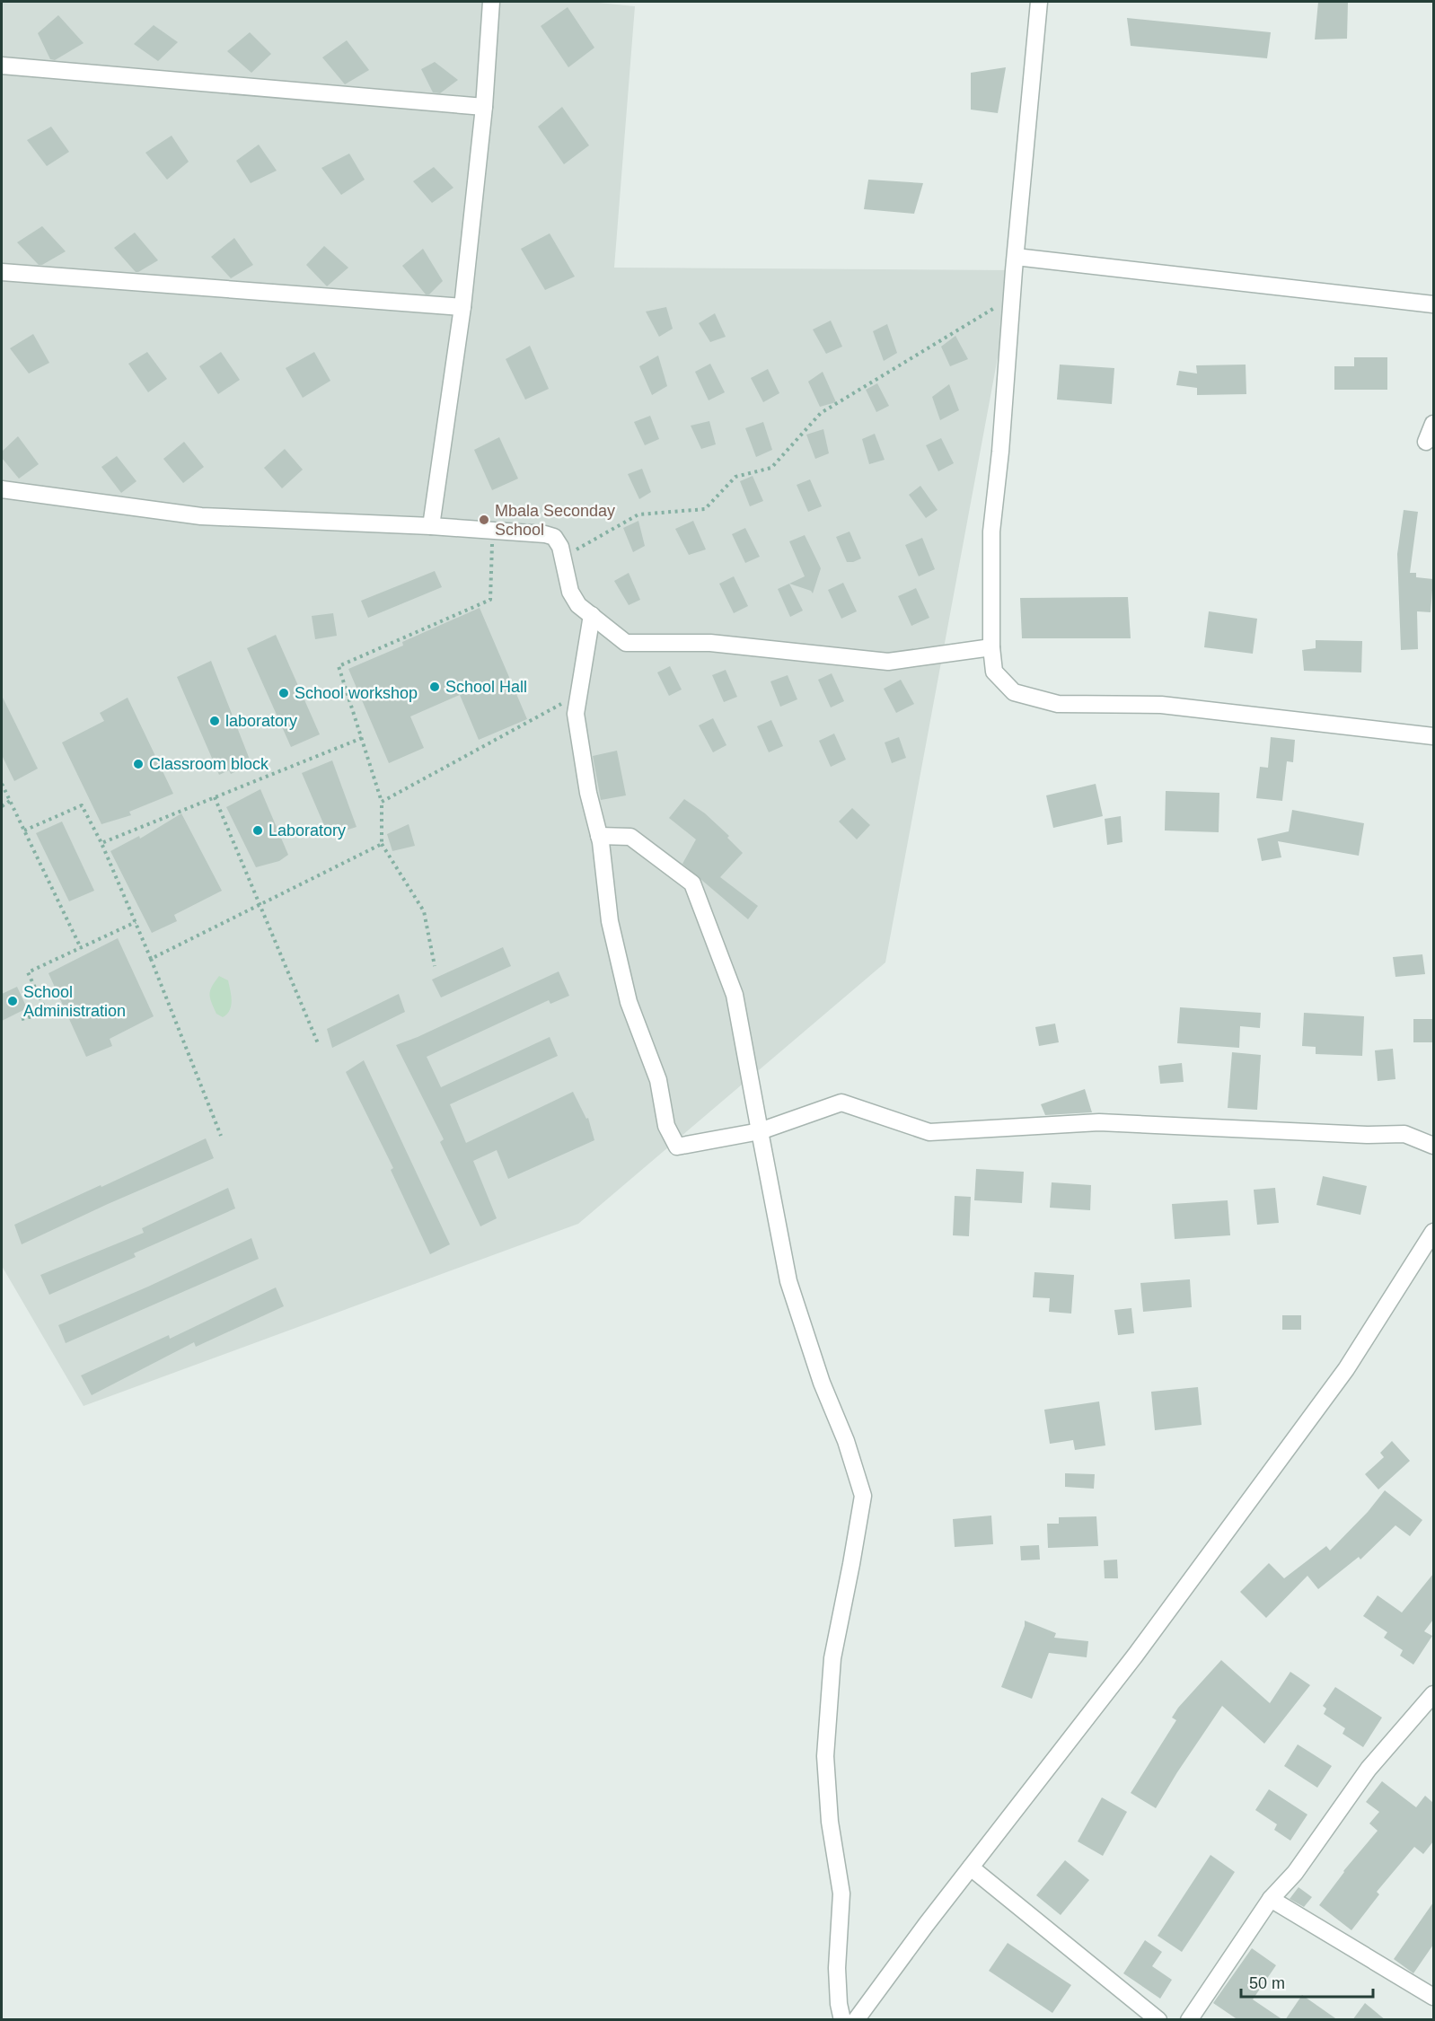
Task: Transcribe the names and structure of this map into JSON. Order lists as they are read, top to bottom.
{
  "places": [
    "Mbala Seconday School",
    "School Hall",
    "School workshop",
    "laboratory",
    "Classroom block",
    "Laboratory",
    "School Administration"
  ],
  "scale_bar": "50 m"
}
